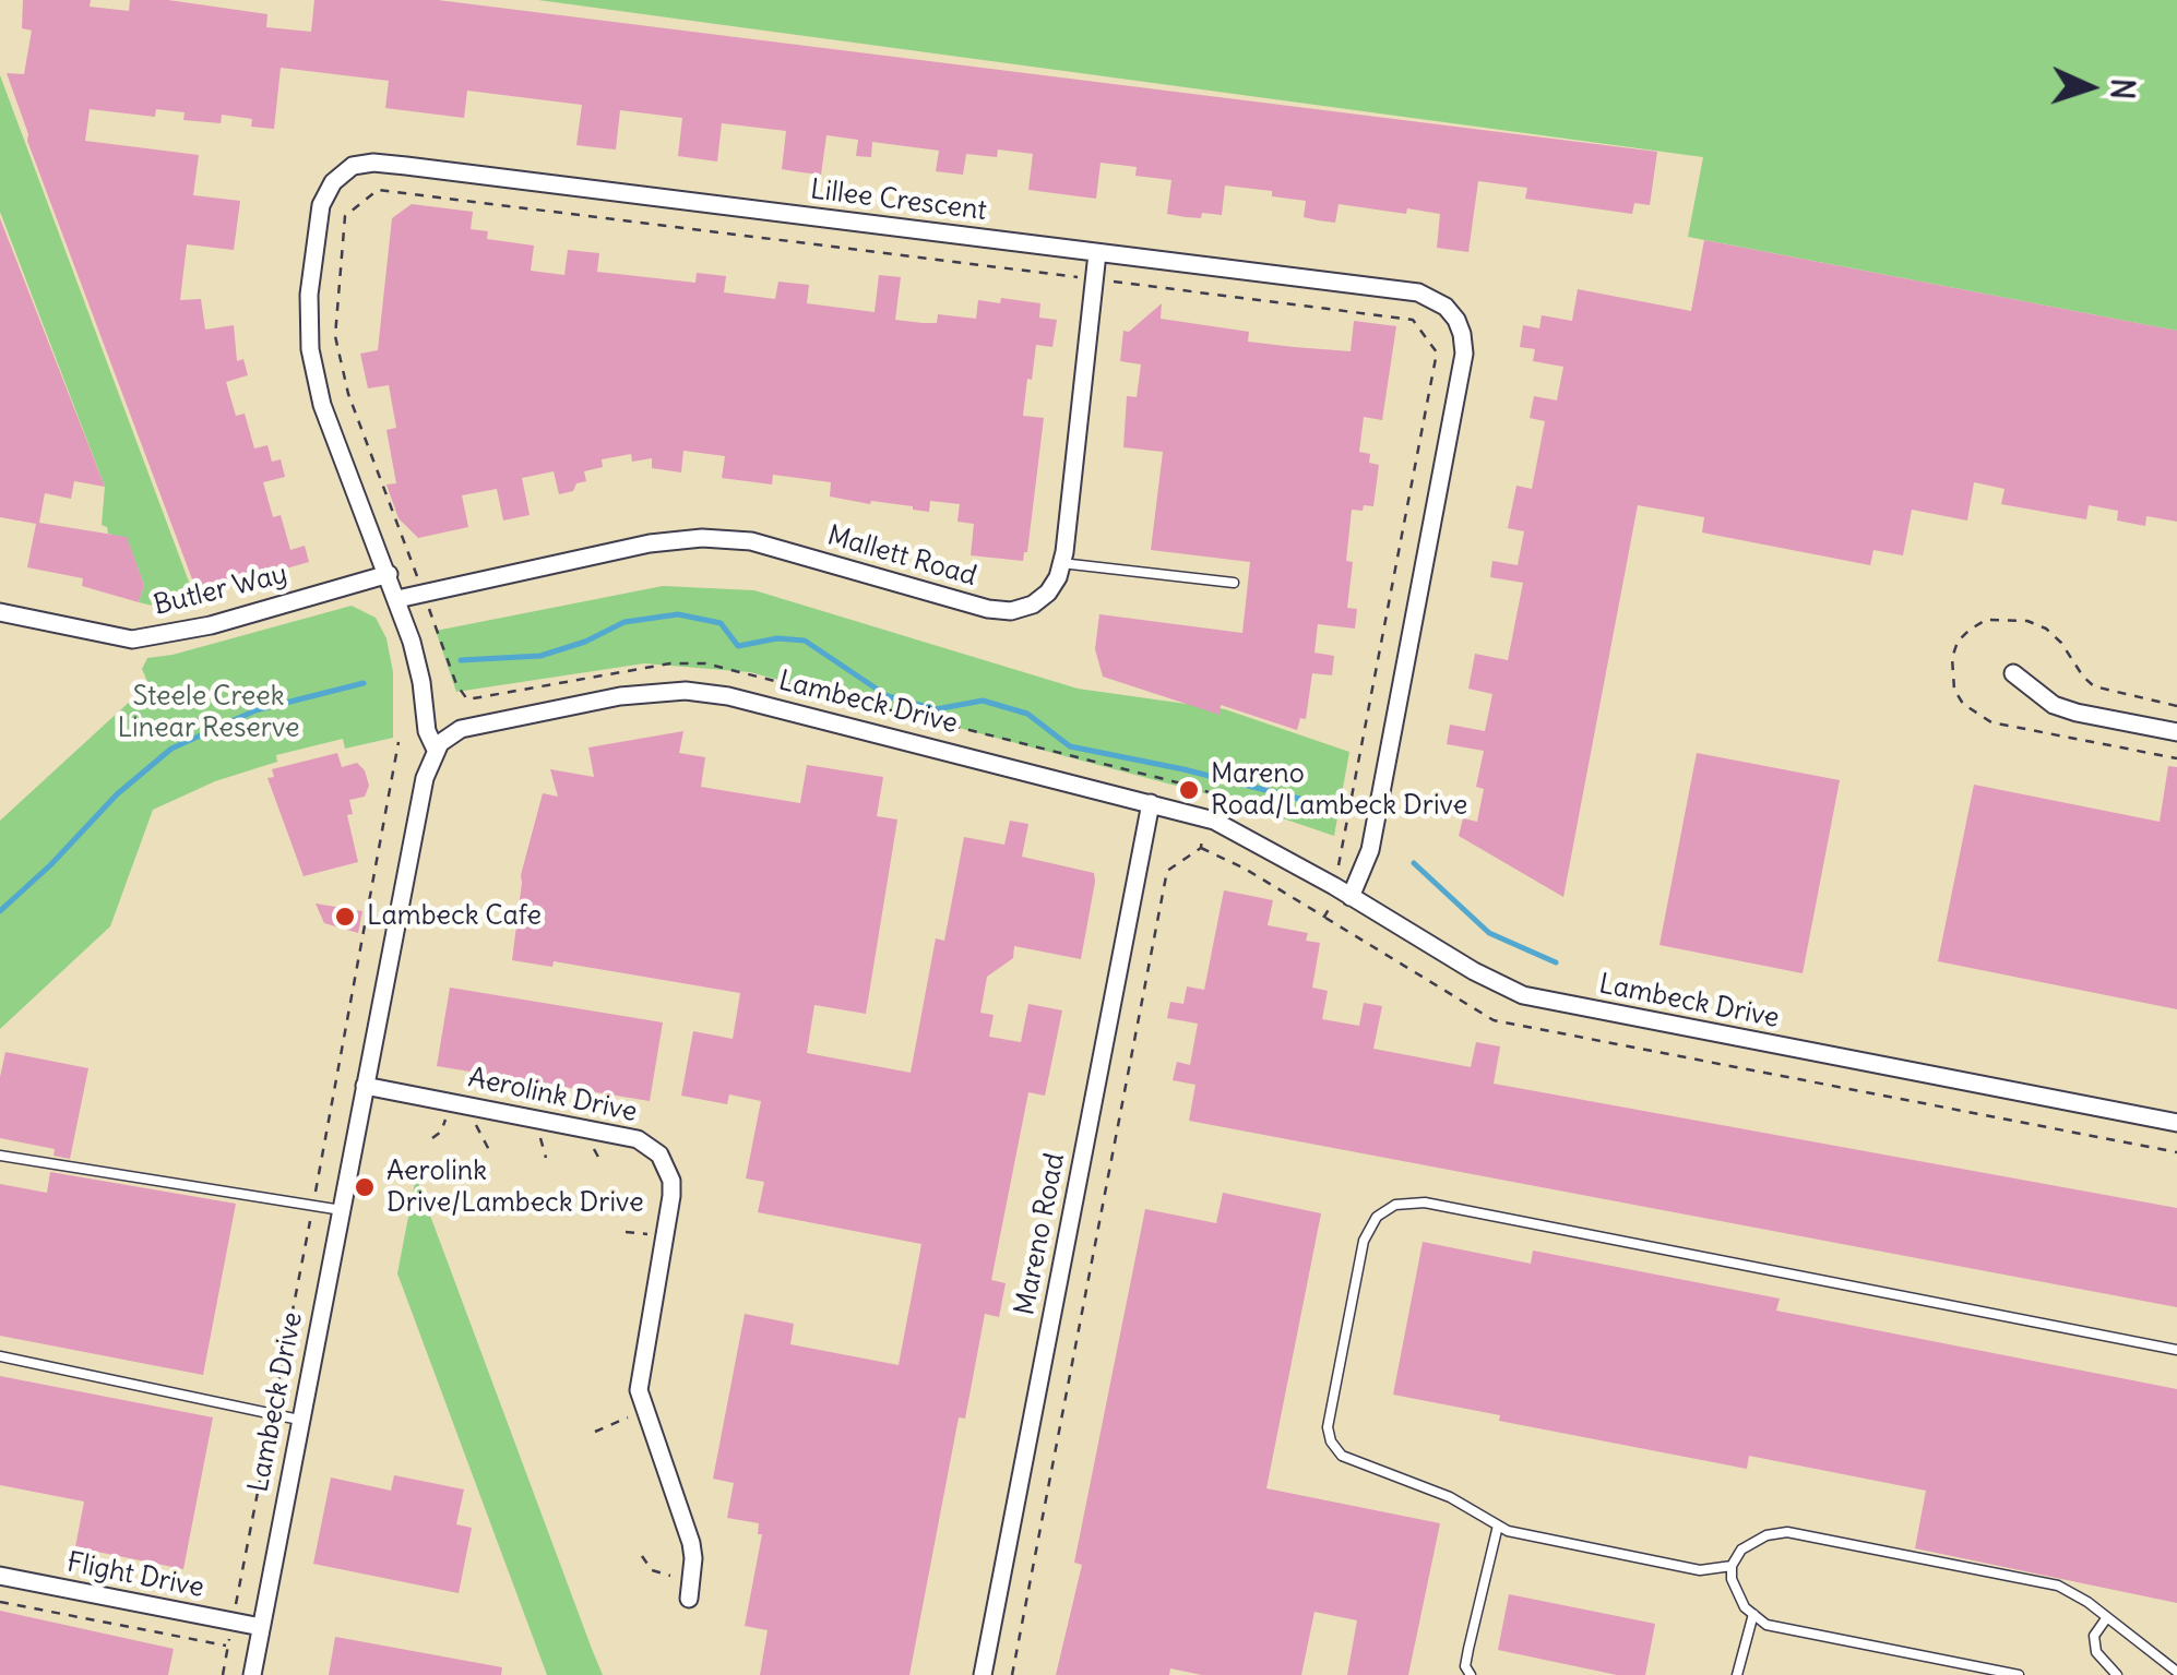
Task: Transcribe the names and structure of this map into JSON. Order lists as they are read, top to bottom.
{
  "streets": {
    "street": [
      "Lillee Crescent",
      "Mallett Road",
      "Butler Way",
      "Lambeck Drive",
      "Aerolink Drive",
      "Mareno Road",
      "Flight Drive"
    ]
  },
  "crossings": [
    ["Lillee Crescent", "Mallett Road"],
    ["Lillee Crescent", "Butler Way"],
    ["Lillee Crescent", "Lambeck Drive"],
    ["Lambeck Drive", "Aerolink Drive"],
    ["Lambeck Drive", "Mareno Road"],
    ["Lambeck Drive", "Flight Drive"]
  ],
  "parks": ["Steele Creek Linear Reserve"],
  "places": ["Mareno Road/Lambeck Drive", "Lambeck Cafe", "Aerolink Drive/Lambeck Drive"],
  "north": "right"
}
